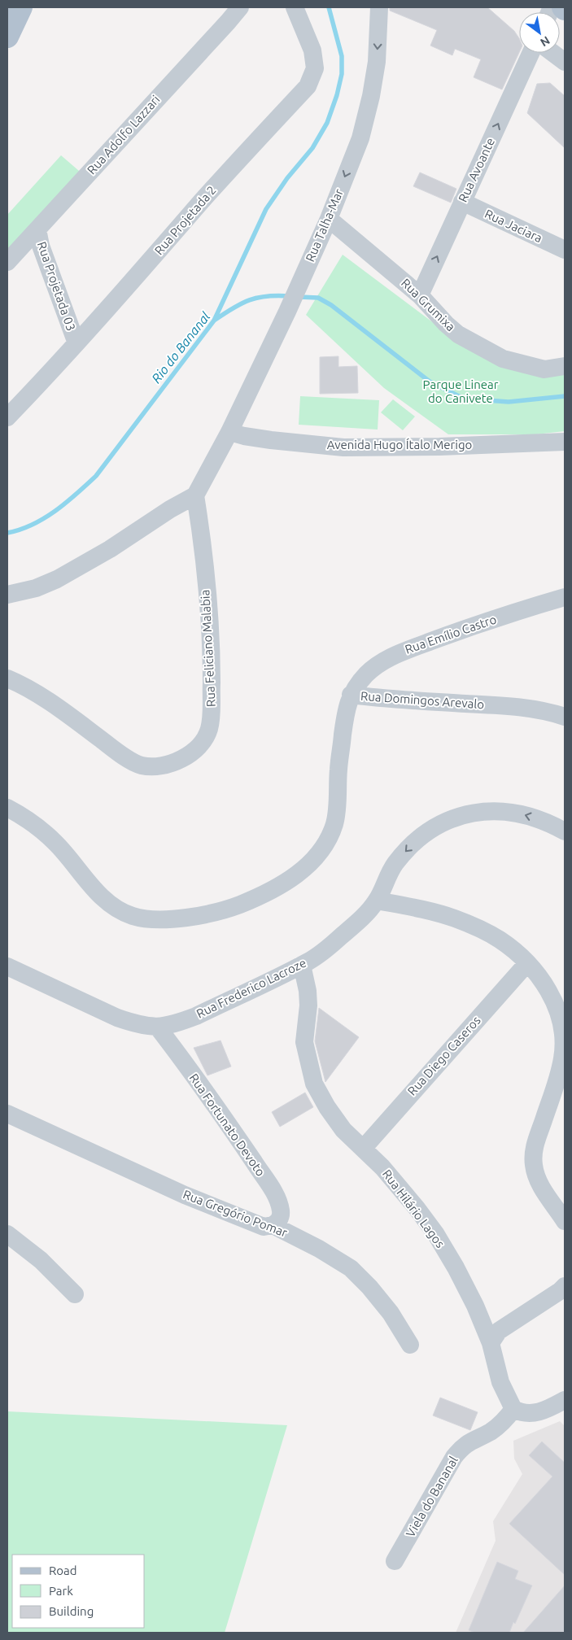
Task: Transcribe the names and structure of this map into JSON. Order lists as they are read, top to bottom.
{
  "streets": {
    "street": [
      "Rua Adolfo Lazzari",
      "Rua Avoante",
      "Rua Projetada 2",
      "Rua Talha-Mar",
      "Rua Jaciara",
      "Rua Projetada 03",
      "Rua Grumixa",
      "Avenida Hugo Ítalo Merigo",
      "Rua Emílio Castro",
      "Rua Feliciano Malabia",
      "Rua Domingos Arevalo",
      "Rua Frederico Lacroze",
      "Rua Diego Caseros",
      "Rua Fortunato Devoto",
      "Rua Hilário Lagos",
      "Rua Gregório Pomar",
      "Viela do Bananal"
    ]
  },
  "crossings": [
    ["Rua Adolfo Lazzari", "Rua Projetada 03"],
    ["Rua Avoante", "Rua Jaciara"],
    ["Rua Avoante", "Rua Grumixa"],
    ["Rua Projetada 2", "Rua Projetada 03"],
    ["Rua Talha-Mar", "Rua Grumixa"],
    ["Rua Talha-Mar", "Avenida Hugo Ítalo Merigo"],
    ["Rua Emílio Castro", "Rua Domingos Arevalo"],
    ["Rua Frederico Lacroze", "Rua Fortunato Devoto"],
    ["Rua Frederico Lacroze", "Rua Hilário Lagos"],
    ["Rua Diego Caseros", "Rua Hilário Lagos"],
    ["Rua Fortunato Devoto", "Rua Gregório Pomar"],
    ["Rua Hilário Lagos", "Viela do Bananal"]
  ],
  "one_way": ["Rua Avoante", "Rua Talha-Mar"],
  "water": ["Rio do Bananal"],
  "parks": ["Parque Linear do Canivete"],
  "legend": ["Road", "Park", "Building"],
  "north": "bottom right"
}
